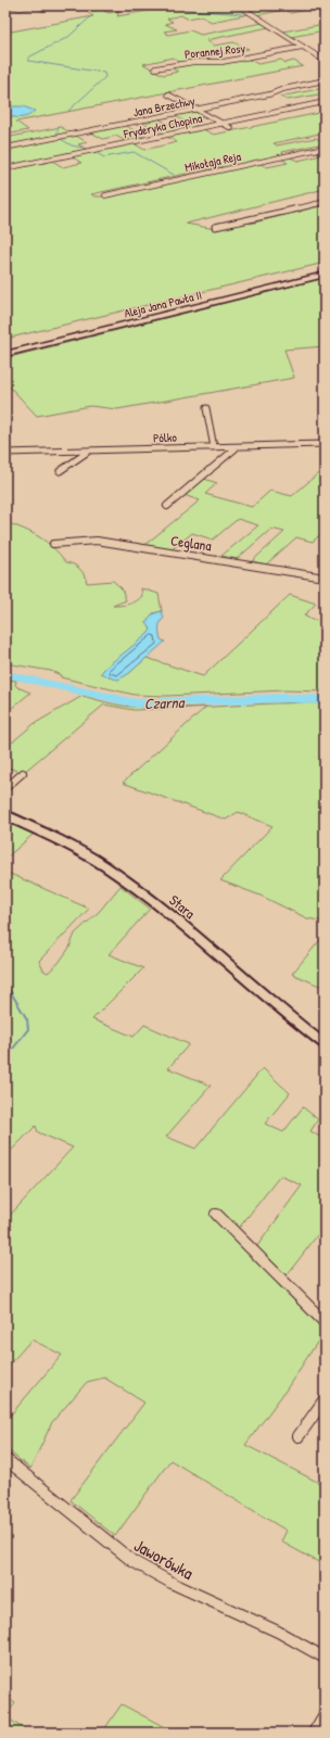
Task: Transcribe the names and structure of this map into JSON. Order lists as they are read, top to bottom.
{
  "streets": {
    "main road": ["Aleja Jana Pawła II"],
    "street": [
      "Porannej Rosy",
      "Jana Brzechwy",
      "Fryderyka Chopina",
      "Mikołaja Reja",
      "Pólko",
      "Ceglana",
      "Stara",
      "Jaworówka"
    ]
  },
  "water": ["Czarna"]
}
